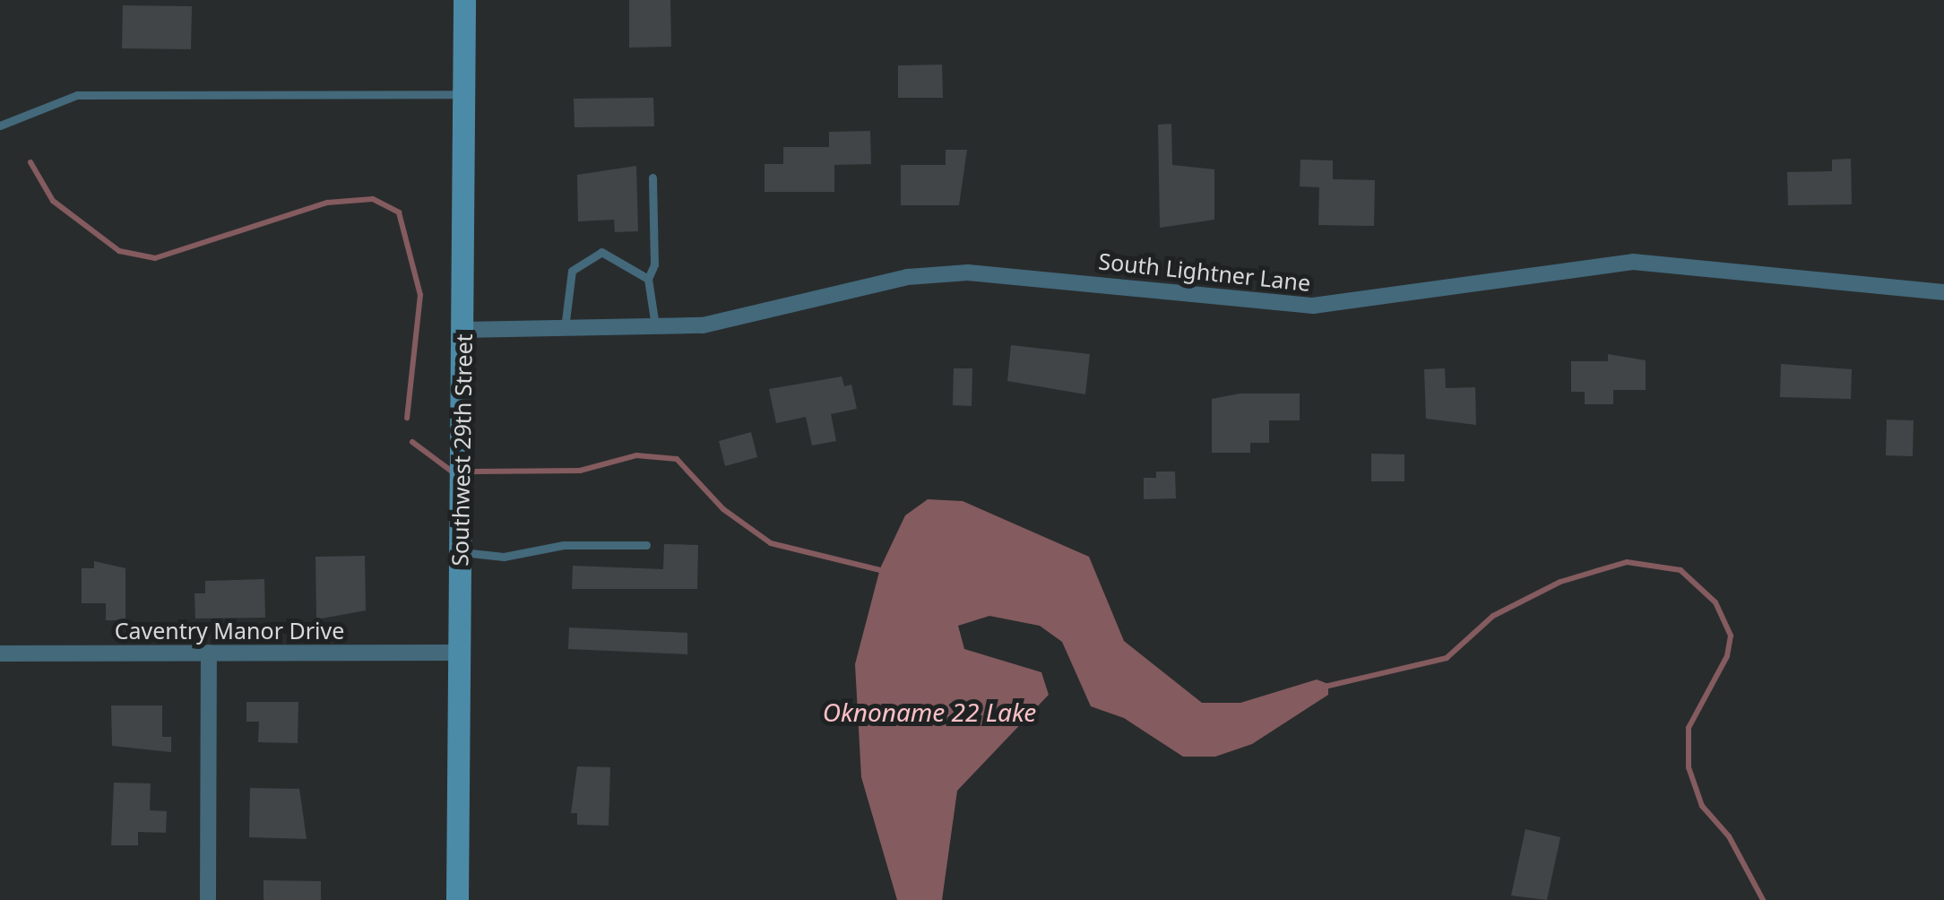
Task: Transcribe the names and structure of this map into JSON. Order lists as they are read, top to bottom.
{
  "streets": {
    "street": ["South Lightner Lane", "Southwest 29th Street", "Caventry Manor Drive"]
  },
  "crossings": [
    ["South Lightner Lane", "Southwest 29th Street"],
    ["Southwest 29th Street", "Caventry Manor Drive"]
  ],
  "water": ["Oknoname 22 Lake"]
}
